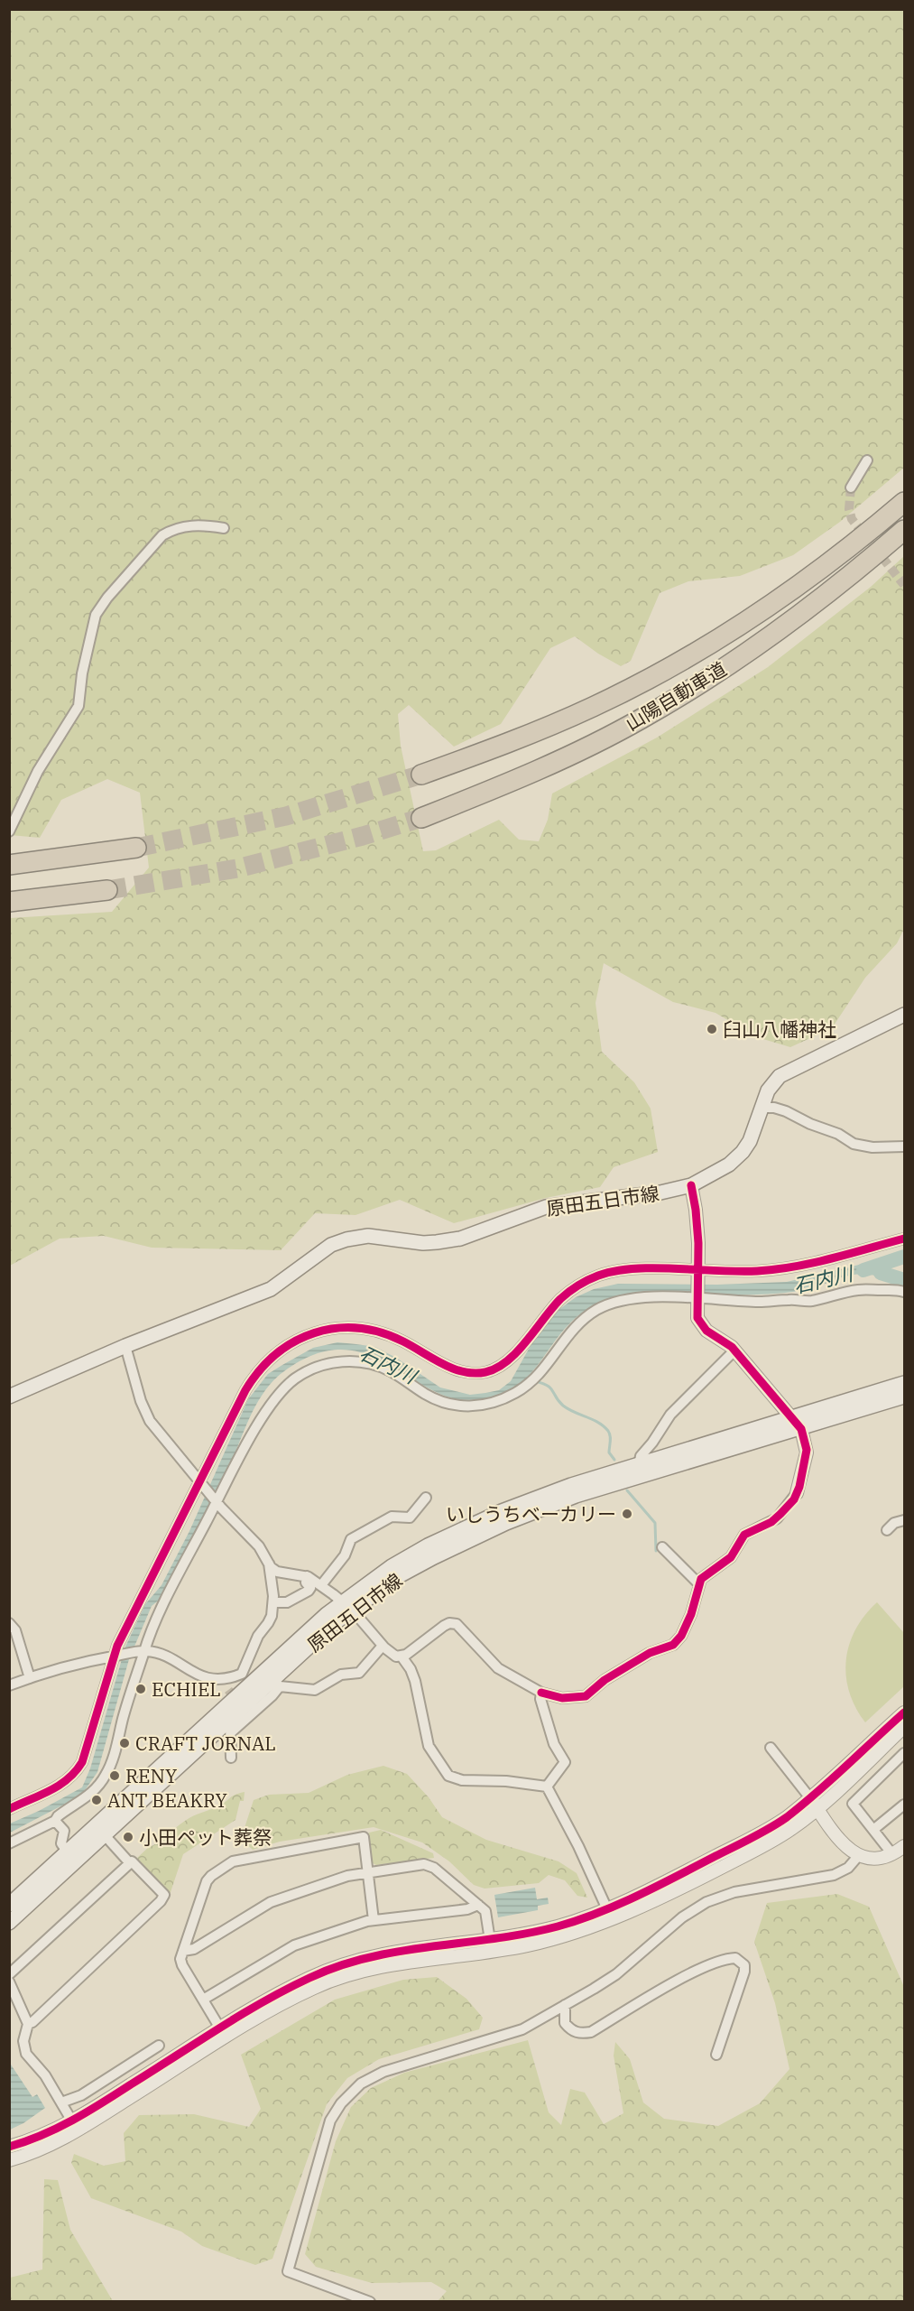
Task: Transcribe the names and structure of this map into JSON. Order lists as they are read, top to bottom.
{
  "streets": {
    "highway": ["山陽自動車道"],
    "main road": ["原田五日市線"]
  },
  "water": ["石内川"],
  "places": [
    "臼山八幡神社",
    "いしうちベーカリー",
    "ECHIEL",
    "CRAFT JORNAL",
    "RENY",
    "ANT BEAKRY",
    "小田ペット葬祭"
  ]
}
